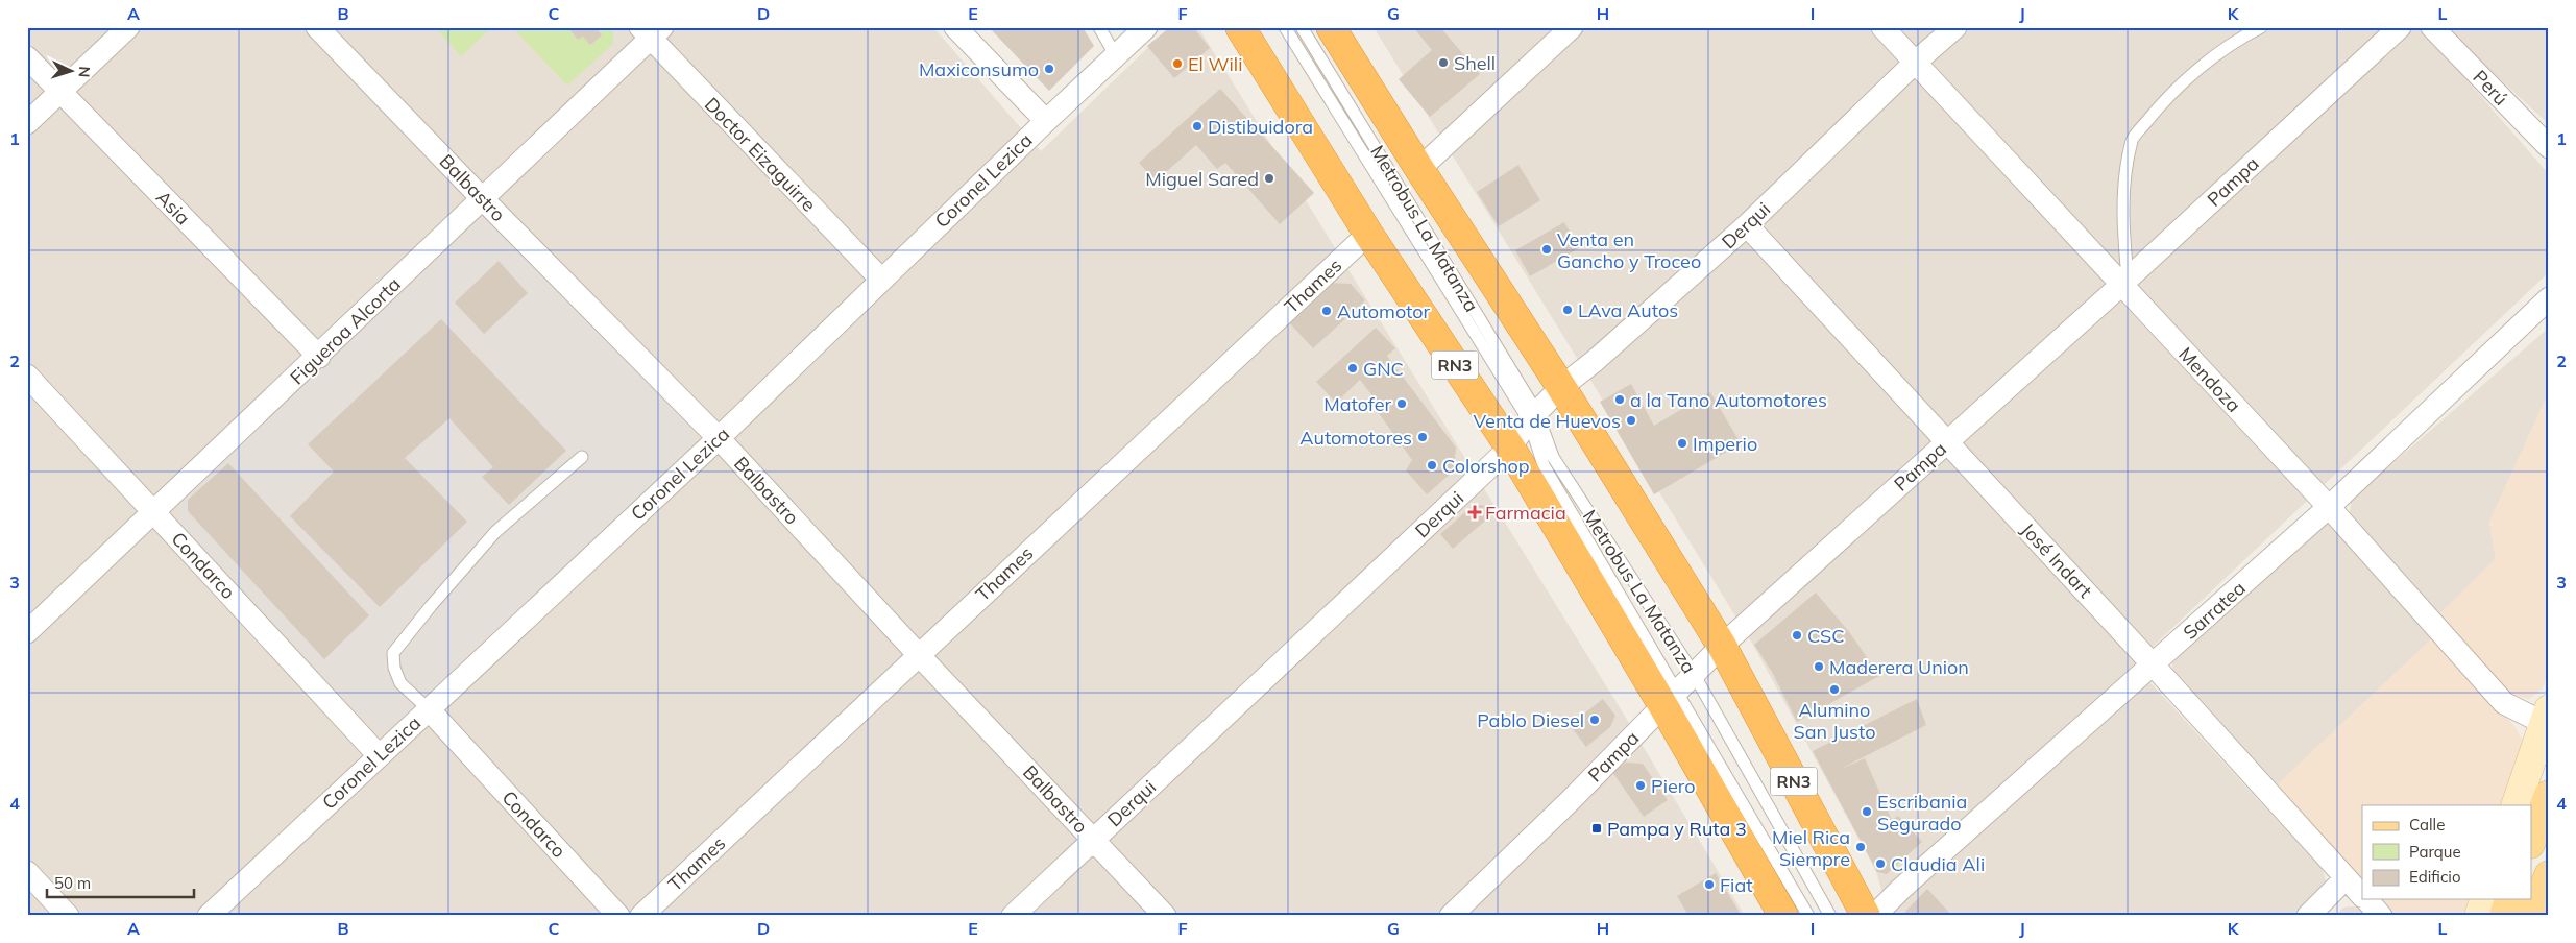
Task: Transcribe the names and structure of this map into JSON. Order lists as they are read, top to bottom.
{
  "streets": {
    "highway": ["RN3"],
    "street": [
      "Perú",
      "Doctor Eizaguirre",
      "Coronel Lezica",
      "Pampa",
      "Balbastro",
      "Asia",
      "Derqui",
      "Thames",
      "Figueroa Alcorta",
      "Mendoza",
      "José Indart",
      "Condarco",
      "Sarratea"
    ],
    "lane": ["Metrobus La Matanza"]
  },
  "crossings": [
    ["Doctor Eizaguirre", "Coronel Lezica"],
    ["Doctor Eizaguirre", "Figueroa Alcorta"],
    ["Coronel Lezica", "Balbastro"],
    ["Coronel Lezica", "Condarco"],
    ["Pampa", "Metrobus La Matanza"],
    ["Pampa", "RN3"],
    ["Pampa", "Mendoza"],
    ["Pampa", "José Indart"],
    ["Balbastro", "Derqui"],
    ["Balbastro", "Thames"],
    ["Balbastro", "Figueroa Alcorta"],
    ["Asia", "Figueroa Alcorta"],
    ["Derqui", "Metrobus La Matanza"],
    ["Derqui", "RN3"],
    ["Derqui", "Mendoza"],
    ["Derqui", "José Indart"],
    ["Metrobus La Matanza", "RN3"],
    ["Thames", "RN3"],
    ["Figueroa Alcorta", "Condarco"],
    ["Mendoza", "Sarratea"],
    ["José Indart", "Sarratea"]
  ],
  "places": {
    "other": [
      "Shell",
      "El Wili",
      "Maxiconsumo",
      "Distibuidora",
      "Miguel Sared",
      "Venta en Gancho y Troceo",
      "LAva Autos",
      "Automotor",
      "GNC",
      "a la Tano Automotores",
      "Matofer",
      "Venta de Huevos",
      "Automotores",
      "Imperio",
      "Colorshop",
      "CSC",
      "Maderera Union",
      "Alumino San Justo",
      "Pablo Diesel",
      "Piero",
      "Escribania Segurado",
      "Miel Rica Siempre",
      "Claudia Ali",
      "Fiat"
    ],
    "health": ["Farmacia"],
    "transit": ["Pampa y Ruta 3"]
  },
  "legend": ["Calle", "Parque", "Edificio"],
  "scale_bar": "50 m",
  "north": "right",
  "grid": {
    "columns": [
      "A",
      "B",
      "C",
      "D",
      "E",
      "F",
      "G",
      "H",
      "I",
      "J",
      "K",
      "L"
    ],
    "rows": [
      "1",
      "2",
      "3",
      "4"
    ]
  }
}
